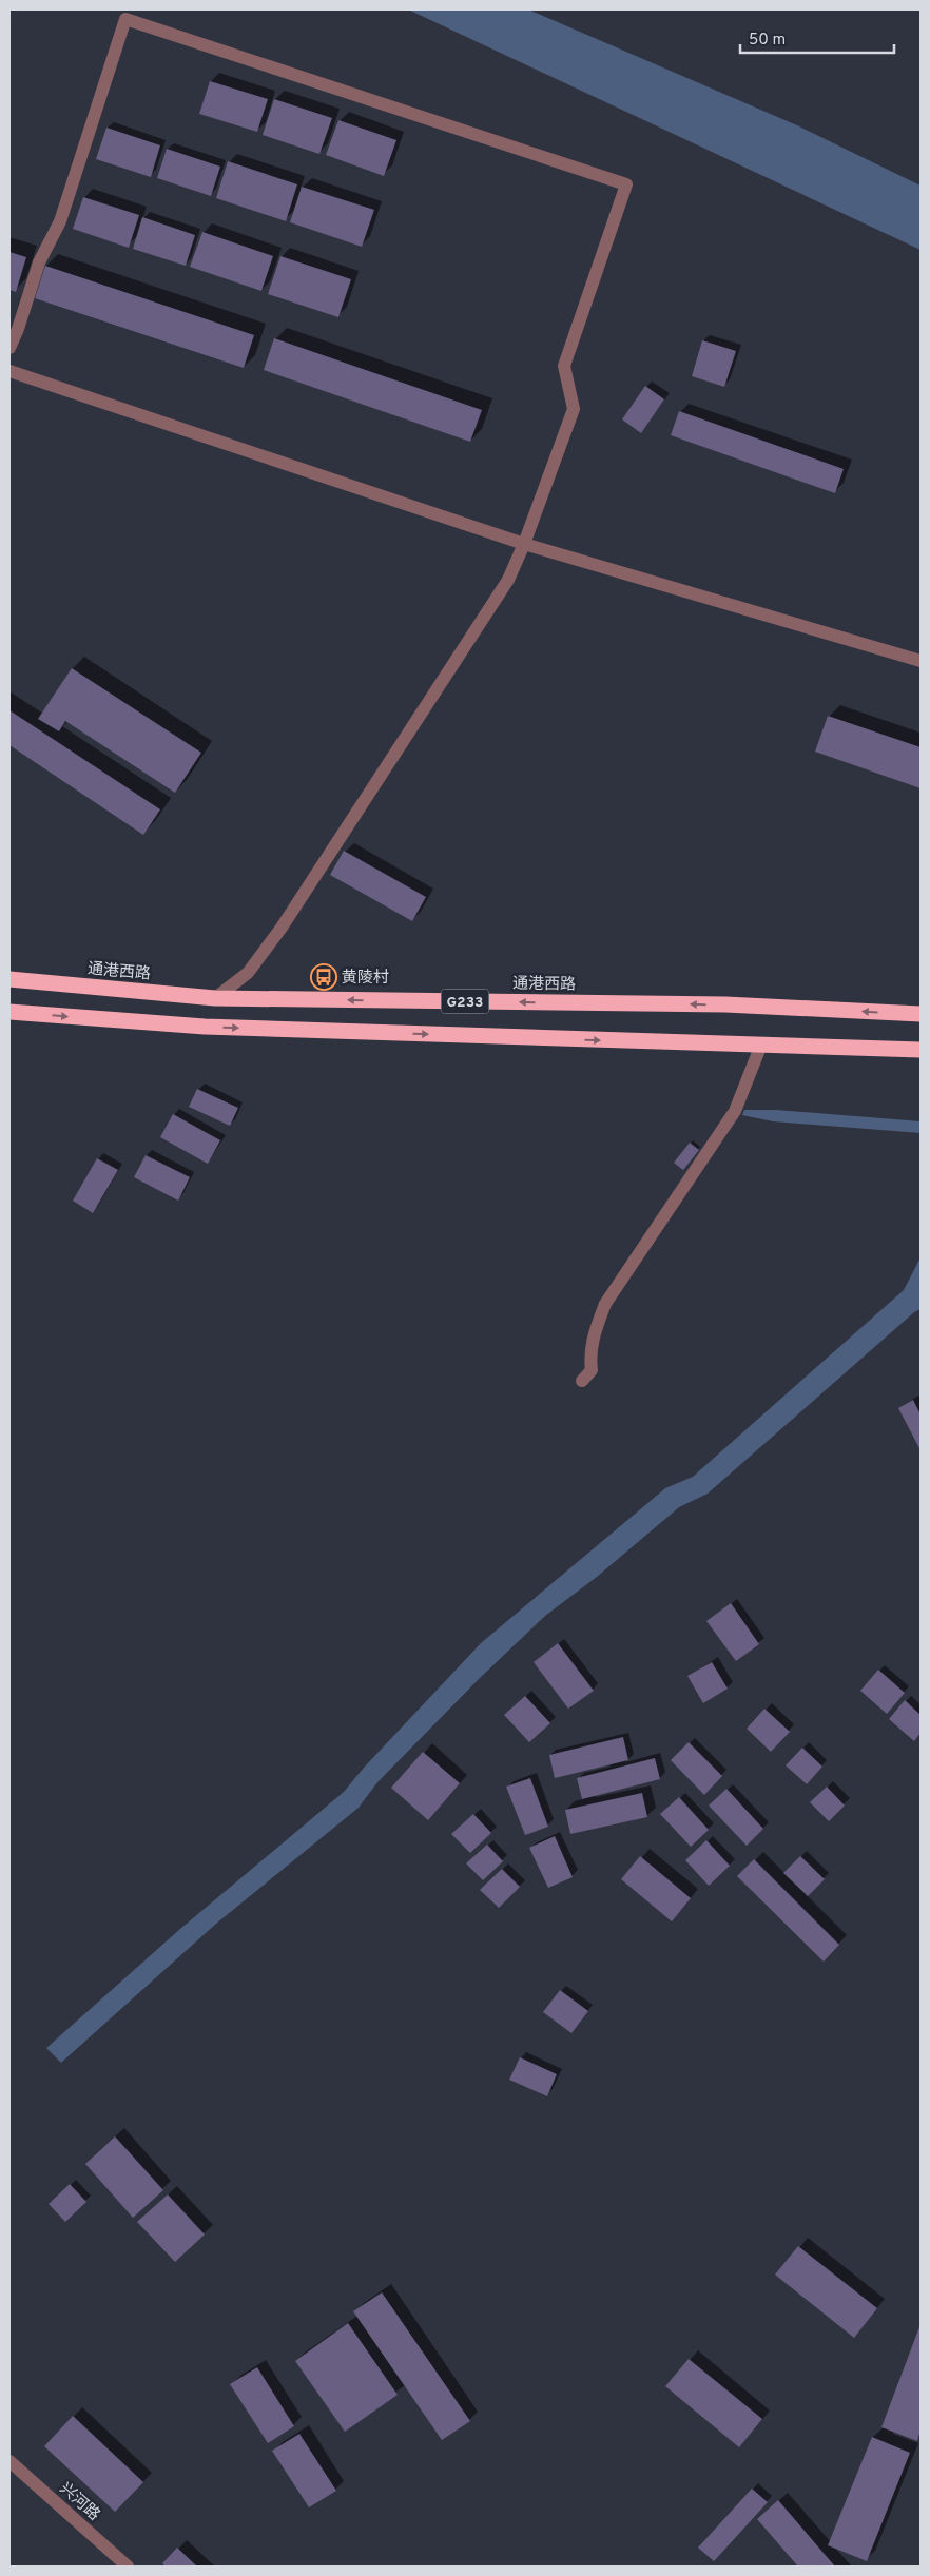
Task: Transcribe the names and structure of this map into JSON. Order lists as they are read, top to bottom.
{
  "streets": {
    "highway": ["通港西路", "G233"],
    "street": ["兴河路"]
  },
  "places": {
    "bus stop": ["黄陵村"]
  },
  "scale_bar": "50 m"
}
